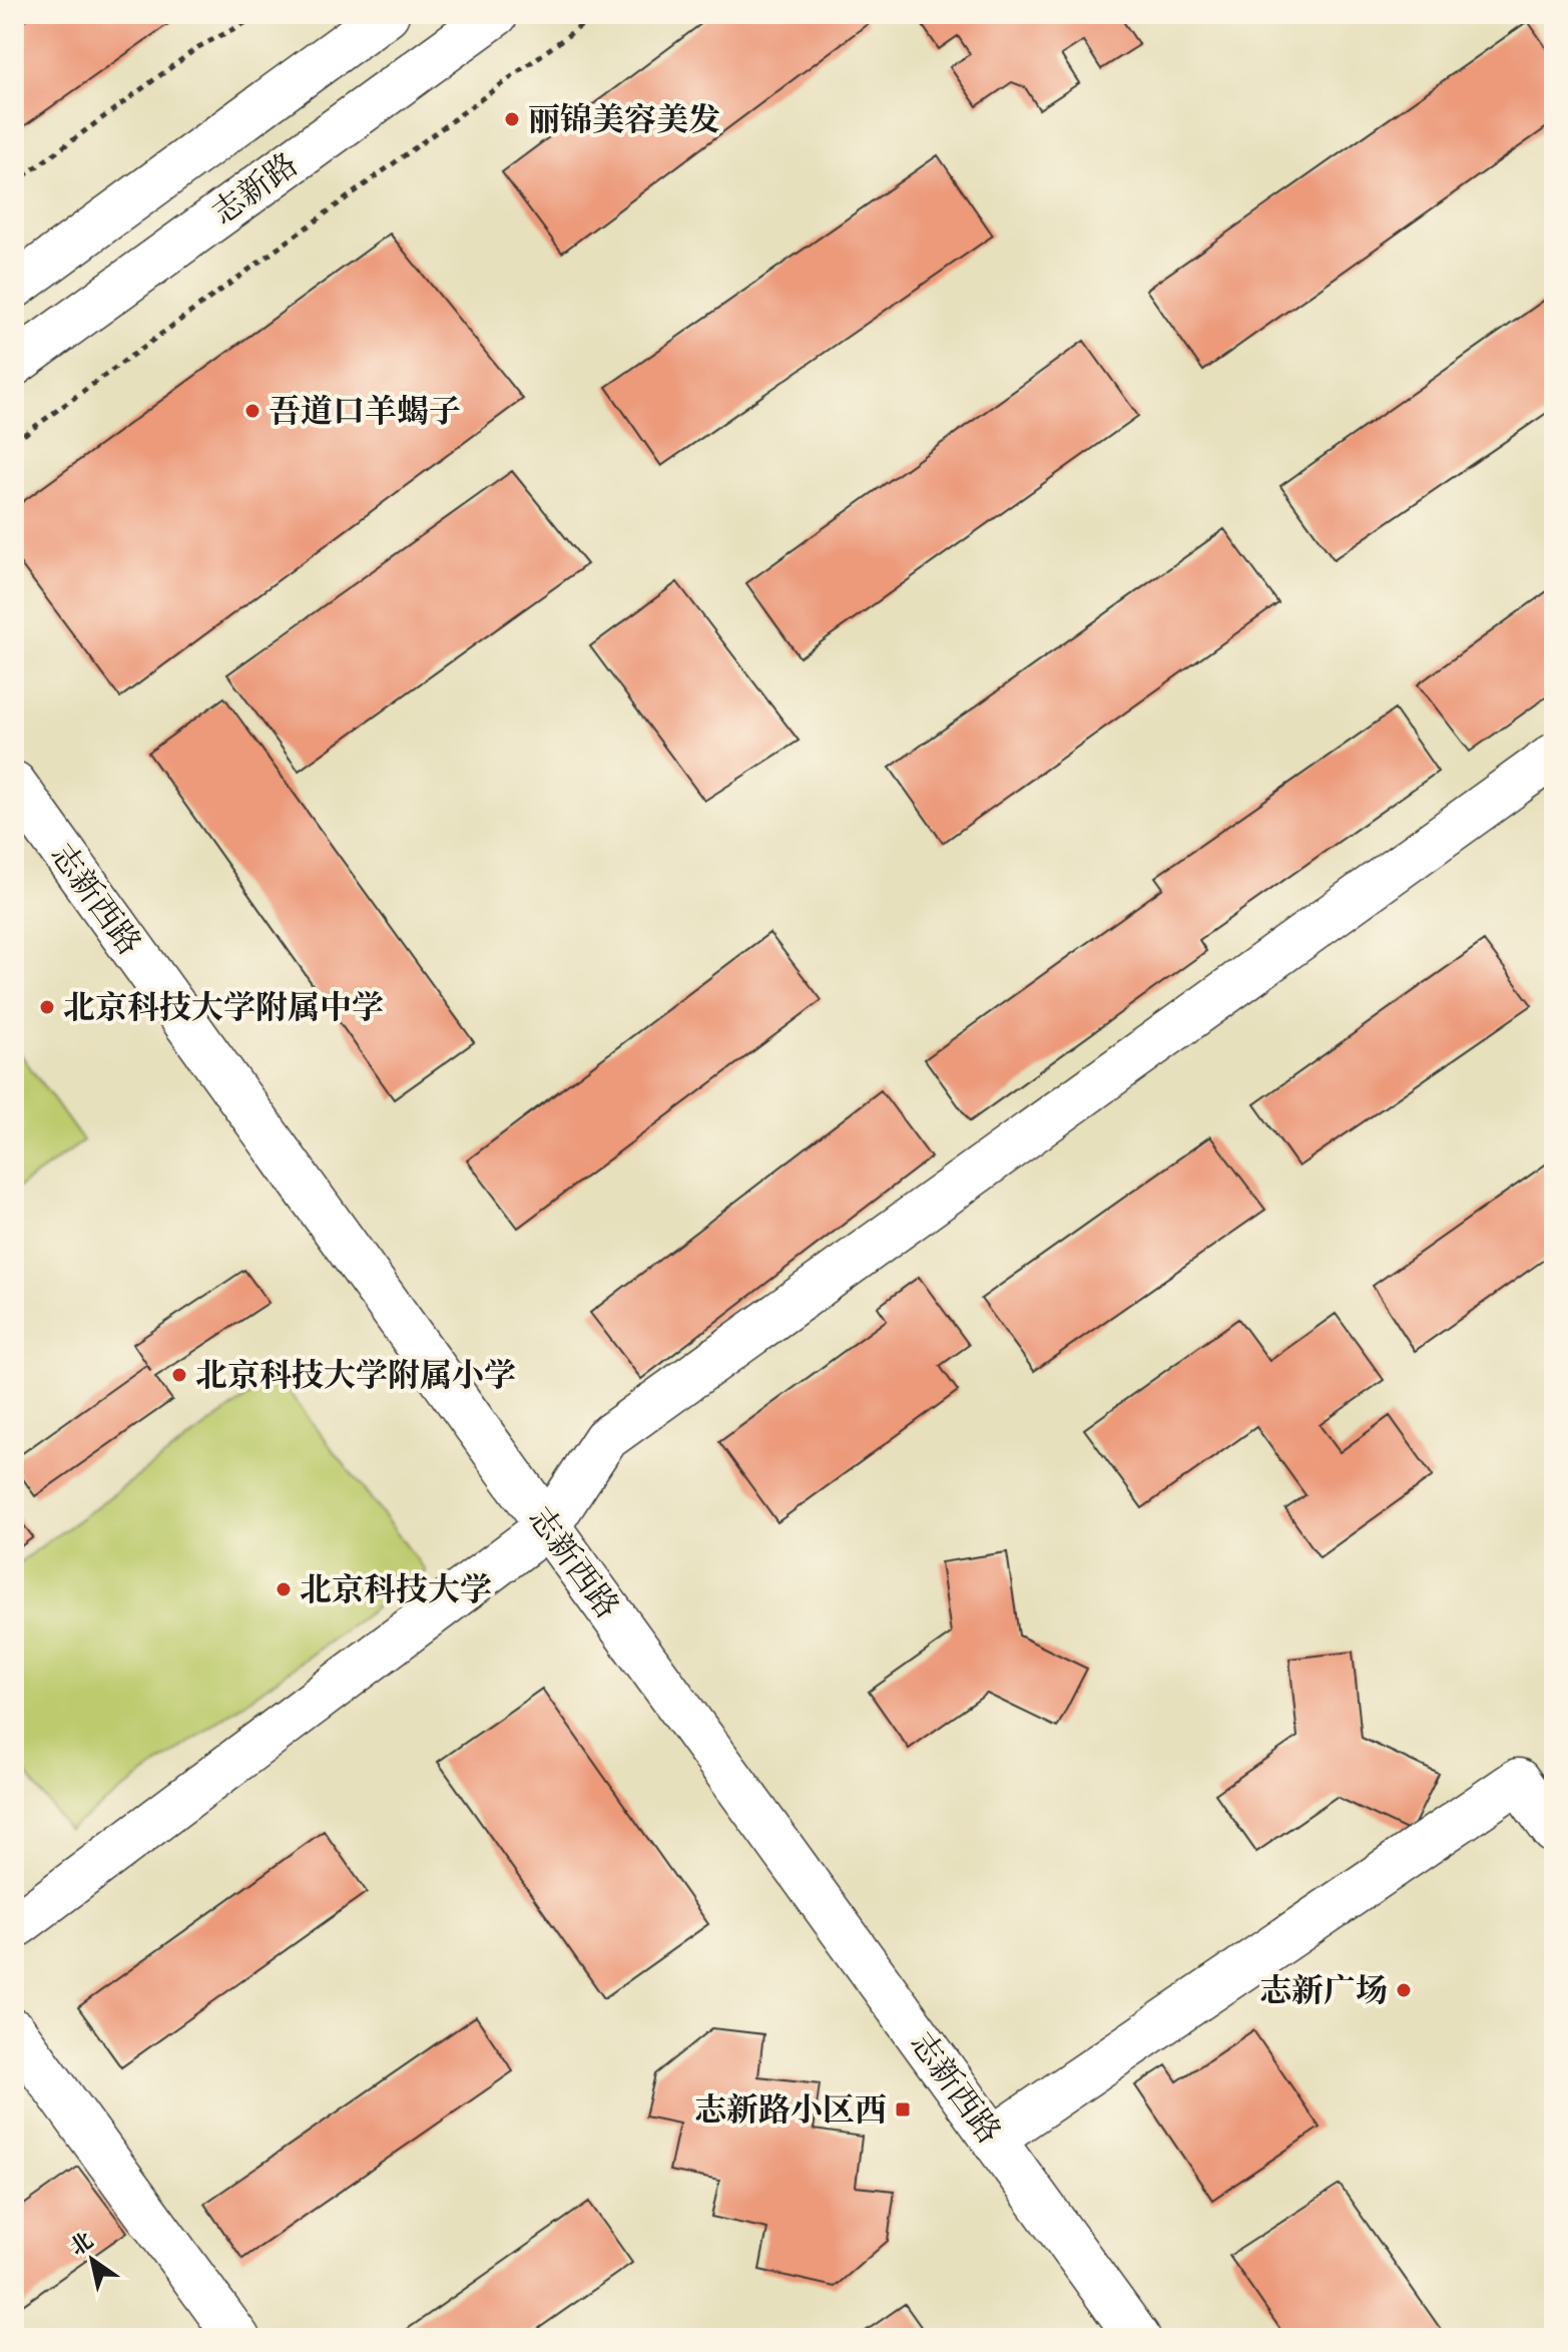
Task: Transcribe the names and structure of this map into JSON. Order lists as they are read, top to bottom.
{
  "streets": {
    "street": ["志新路", "志新西路"]
  },
  "places": {
    "other": [
      "丽锦美容美发",
      "吾道口羊蝎子",
      "北京科技大学附属中学",
      "北京科技大学附属小学",
      "北京科技大学",
      "志新广场"
    ],
    "transit": ["志新路小区西"]
  },
  "north": "top left"
}
